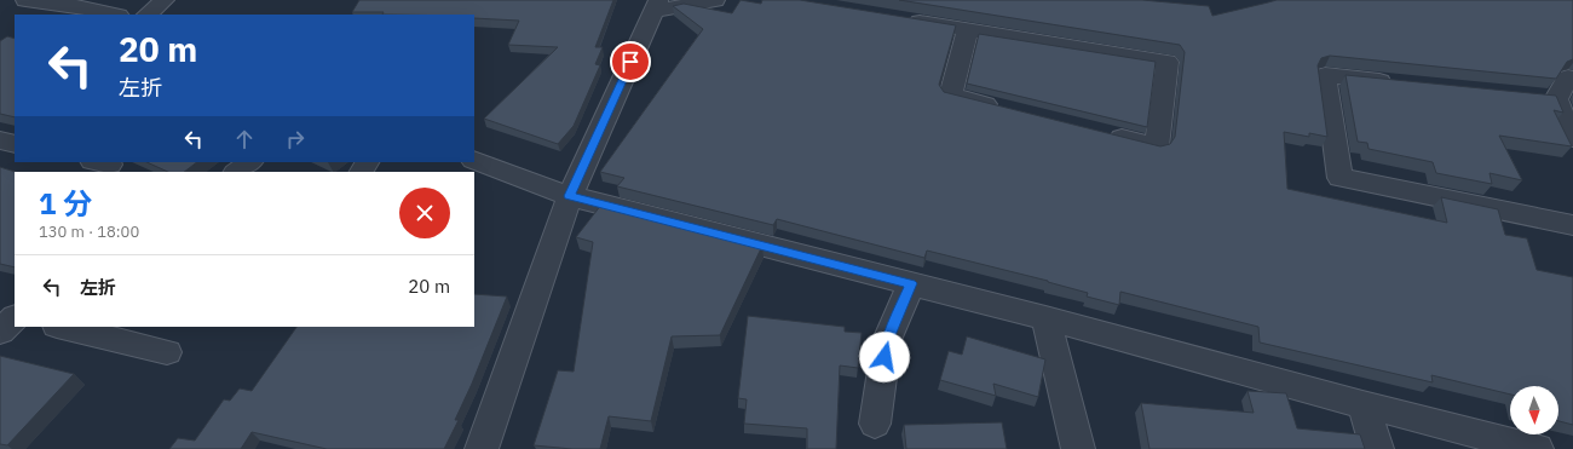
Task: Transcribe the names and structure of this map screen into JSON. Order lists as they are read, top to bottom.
{
  "north": "bottom",
  "page": {
    "turn": ["20 m", "左折"],
    "heading": ["1 分", "130 m · 18:00"],
    "list": [
      {
        "name": "左折",
        "value": "20 m"
      }
    ]
  }
}
